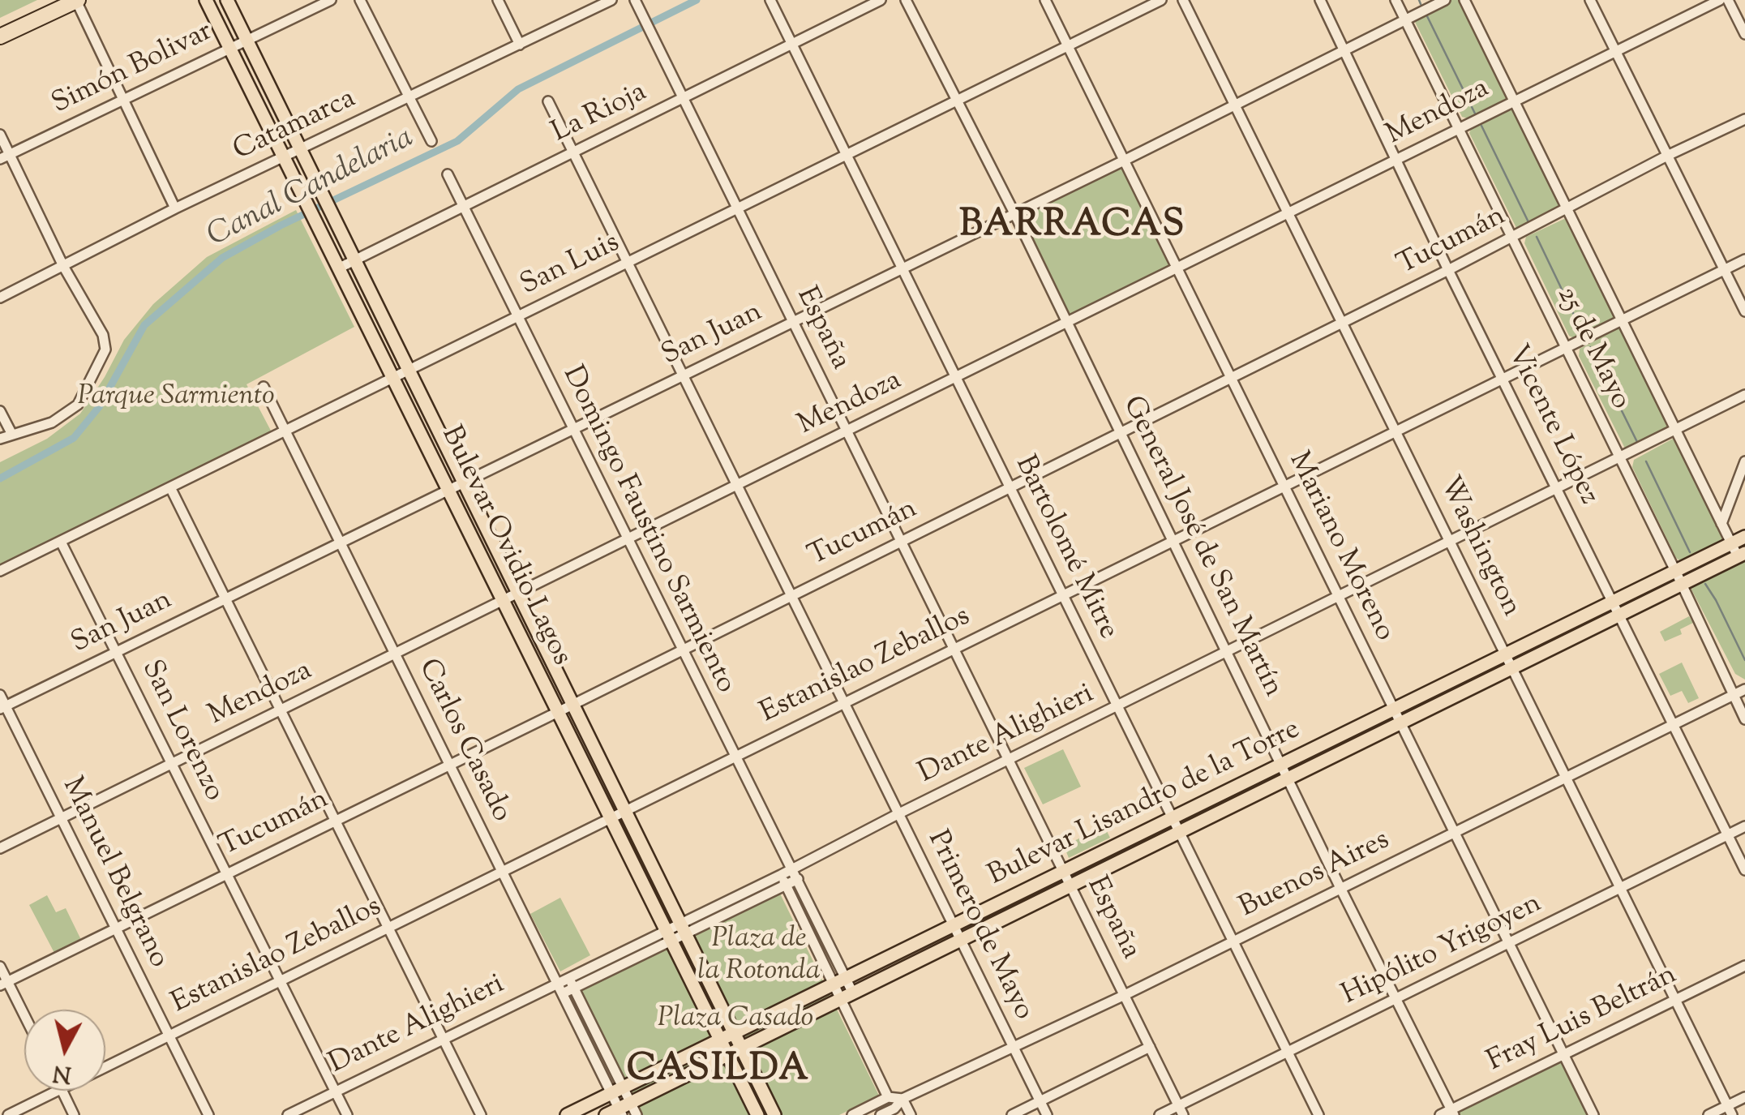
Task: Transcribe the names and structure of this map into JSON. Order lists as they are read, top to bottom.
{
  "streets": {
    "main road": ["Bulevar Ovidio Lagos", "Bulevar Lisandro de la Torre"],
    "street": [
      "Simón Bolivar",
      "Mendoza",
      "La Rioja",
      "Catamarca",
      "Tucumán",
      "San Luis",
      "España",
      "San Juan",
      "25 de Mayo",
      "Vicente López",
      "Domingo Faustino Sarmiento",
      "General José de San Martín",
      "Mariano Moreno",
      "Washington",
      "Bartolomé Mitre",
      "Estanislao Zeballos",
      "San Lorenzo",
      "Dante Alighieri",
      "Carlos Casado",
      "Manuel Belgrano",
      "Buenos Aires",
      "Primero de Mayo",
      "Hipólito Yrigoyen",
      "Fray Luis Beltrán"
    ]
  },
  "crossings": [
    ["Simón Bolivar", "Bulevar Ovidio Lagos"],
    ["Mendoza", "España"],
    ["Mendoza", "25 de Mayo"],
    ["Mendoza", "Vicente López"],
    ["Mendoza", "Domingo Faustino Sarmiento"],
    ["Mendoza", "Bulevar Ovidio Lagos"],
    ["Mendoza", "General José de San Martín"],
    ["Mendoza", "Mariano Moreno"],
    ["Mendoza", "Washington"],
    ["Mendoza", "Bartolomé Mitre"],
    ["Mendoza", "San Lorenzo"],
    ["Mendoza", "Carlos Casado"],
    ["Mendoza", "Manuel Belgrano"],
    ["Mendoza", "Primero de Mayo"],
    ["La Rioja", "España"],
    ["La Rioja", "Domingo Faustino Sarmiento"],
    ["La Rioja", "Bulevar Ovidio Lagos"],
    ["La Rioja", "Bartolomé Mitre"],
    ["La Rioja", "Primero de Mayo"],
    ["Catamarca", "Bulevar Ovidio Lagos"],
    ["Tucumán", "España"],
    ["Tucumán", "25 de Mayo"],
    ["Tucumán", "Vicente López"],
    ["Tucumán", "Domingo Faustino Sarmiento"],
    ["Tucumán", "Bulevar Ovidio Lagos"],
    ["Tucumán", "General José de San Martín"],
    ["Tucumán", "Mariano Moreno"],
    ["Tucumán", "Washington"],
    ["Tucumán", "Bartolomé Mitre"],
    ["Tucumán", "San Lorenzo"],
    ["Tucumán", "Carlos Casado"],
    ["Tucumán", "Manuel Belgrano"],
    ["Tucumán", "Primero de Mayo"],
    ["San Luis", "España"],
    ["San Luis", "Domingo Faustino Sarmiento"],
    ["San Luis", "Bulevar Ovidio Lagos"],
    ["San Luis", "General José de San Martín"],
    ["San Luis", "Mariano Moreno"],
    ["San Luis", "Bartolomé Mitre"],
    ["San Luis", "San Lorenzo"],
    ["San Luis", "Carlos Casado"],
    ["San Luis", "Primero de Mayo"],
    ["España", "San Juan"],
    ["España", "Estanislao Zeballos"],
    ["España", "Dante Alighieri"],
    ["España", "Bulevar Lisandro de la Torre"],
    ["España", "Buenos Aires"],
    ["España", "Hipólito Yrigoyen"],
    ["San Juan", "25 de Mayo"],
    ["San Juan", "Vicente López"],
    ["San Juan", "Domingo Faustino Sarmiento"],
    ["San Juan", "Bulevar Ovidio Lagos"],
    ["San Juan", "General José de San Martín"],
    ["San Juan", "Mariano Moreno"],
    ["San Juan", "Washington"],
    ["San Juan", "Bartolomé Mitre"],
    ["San Juan", "San Lorenzo"],
    ["San Juan", "Carlos Casado"],
    ["San Juan", "Manuel Belgrano"],
    ["San Juan", "Primero de Mayo"],
    ["25 de Mayo", "Estanislao Zeballos"],
    ["25 de Mayo", "Dante Alighieri"],
    ["25 de Mayo", "Bulevar Lisandro de la Torre"],
    ["25 de Mayo", "Buenos Aires"],
    ["Vicente López", "Estanislao Zeballos"],
    ["Vicente López", "Dante Alighieri"],
    ["Vicente López", "Bulevar Lisandro de la Torre"],
    ["Vicente López", "Buenos Aires"],
    ["Vicente López", "Hipólito Yrigoyen"],
    ["Domingo Faustino Sarmiento", "Estanislao Zeballos"],
    ["Domingo Faustino Sarmiento", "Dante Alighieri"],
    ["Domingo Faustino Sarmiento", "Bulevar Lisandro de la Torre"],
    ["Bulevar Ovidio Lagos", "Estanislao Zeballos"],
    ["Bulevar Ovidio Lagos", "Dante Alighieri"],
    ["Bulevar Ovidio Lagos", "Bulevar Lisandro de la Torre"],
    ["General José de San Martín", "Estanislao Zeballos"],
    ["General José de San Martín", "Dante Alighieri"],
    ["General José de San Martín", "Bulevar Lisandro de la Torre"],
    ["General José de San Martín", "Buenos Aires"],
    ["General José de San Martín", "Hipólito Yrigoyen"],
    ["General José de San Martín", "Fray Luis Beltrán"],
    ["Mariano Moreno", "Estanislao Zeballos"],
    ["Mariano Moreno", "Dante Alighieri"],
    ["Mariano Moreno", "Bulevar Lisandro de la Torre"],
    ["Mariano Moreno", "Buenos Aires"],
    ["Mariano Moreno", "Hipólito Yrigoyen"],
    ["Mariano Moreno", "Fray Luis Beltrán"],
    ["Washington", "Estanislao Zeballos"],
    ["Washington", "Dante Alighieri"],
    ["Washington", "Bulevar Lisandro de la Torre"],
    ["Washington", "Buenos Aires"],
    ["Washington", "Hipólito Yrigoyen"],
    ["Washington", "Fray Luis Beltrán"],
    ["Bartolomé Mitre", "Estanislao Zeballos"],
    ["Bartolomé Mitre", "Dante Alighieri"],
    ["Bartolomé Mitre", "Bulevar Lisandro de la Torre"],
    ["Bartolomé Mitre", "Buenos Aires"],
    ["Bartolomé Mitre", "Hipólito Yrigoyen"],
    ["Estanislao Zeballos", "San Lorenzo"],
    ["Estanislao Zeballos", "Carlos Casado"],
    ["Estanislao Zeballos", "Manuel Belgrano"],
    ["Estanislao Zeballos", "Primero de Mayo"],
    ["San Lorenzo", "Dante Alighieri"],
    ["Dante Alighieri", "Carlos Casado"],
    ["Dante Alighieri", "Primero de Mayo"],
    ["Carlos Casado", "Bulevar Lisandro de la Torre"],
    ["Bulevar Lisandro de la Torre", "Primero de Mayo"],
    ["Buenos Aires", "Primero de Mayo"]
  ],
  "districts": ["BARRACAS", "CASILDA"],
  "water": ["Canal Candelaria"],
  "parks": ["Parque Sarmiento", "Plaza de la Rotonda", "Plaza Casado"],
  "north": "bottom"
}
